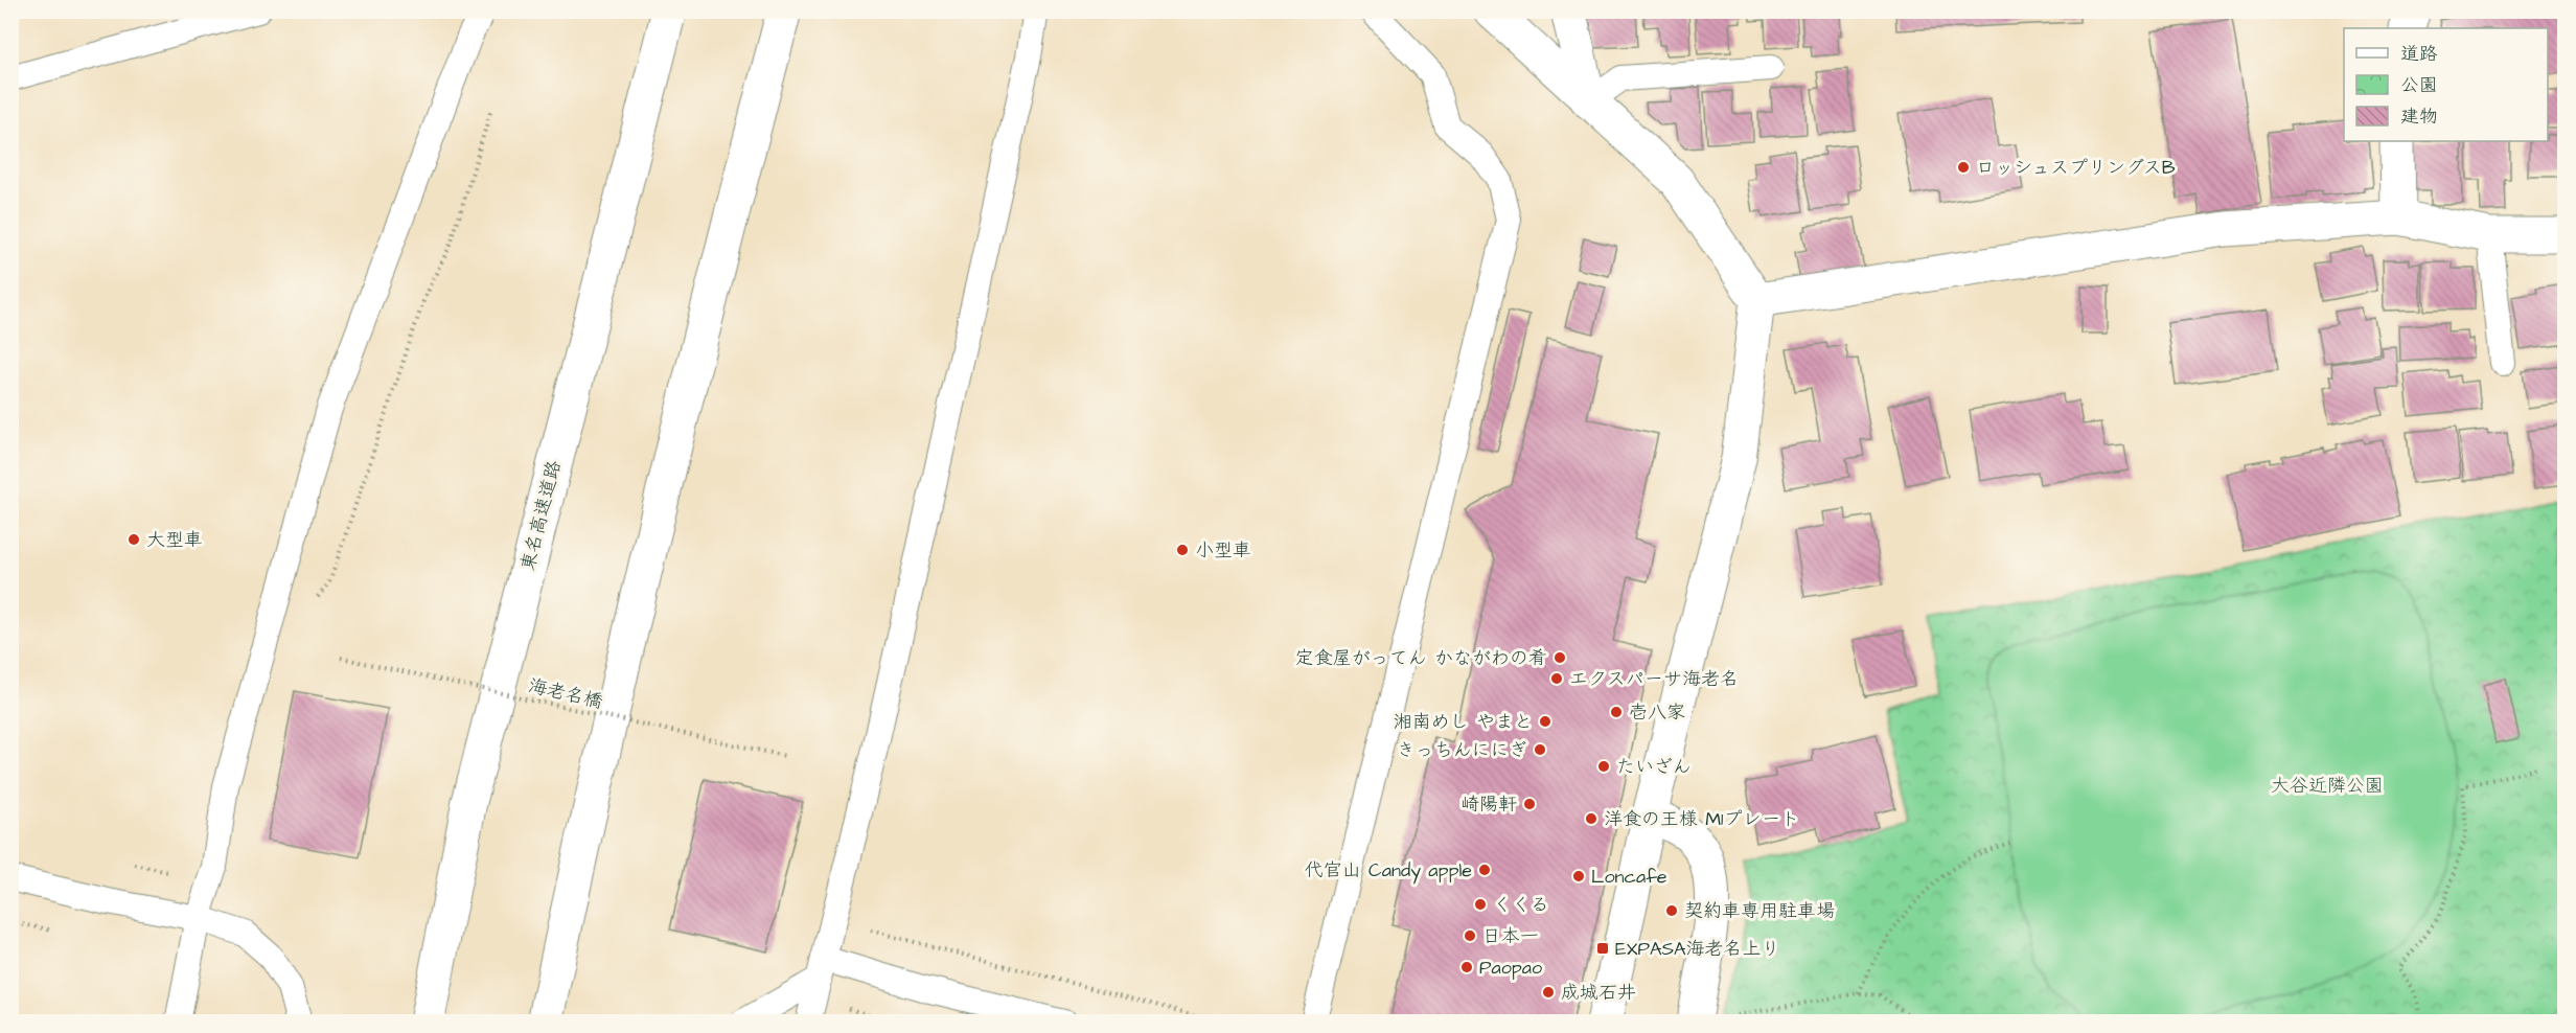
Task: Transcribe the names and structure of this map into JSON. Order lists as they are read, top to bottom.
{
  "streets": {
    "main road": ["東名高速道路"],
    "path": ["海老名橋"]
  },
  "parks": ["大谷近隣公園"],
  "places": {
    "other": [
      "ロッシュスプリングスB",
      "大型車",
      "小型車",
      "定食屋がってん かながわの肴",
      "エクスパーサ海老名",
      "壱八家",
      "湘南めし やまと",
      "きっちんににぎ",
      "たいざん",
      "崎陽軒",
      "洋食の王様 M1プレート",
      "代官山 Candy apple",
      "Loncafe",
      "くくる",
      "契約車専用駐車場",
      "日本一",
      "Paopao",
      "成城石井"
    ],
    "transit": ["EXPASA海老名上り"]
  },
  "legend": ["道路", "公園", "建物"]
}
